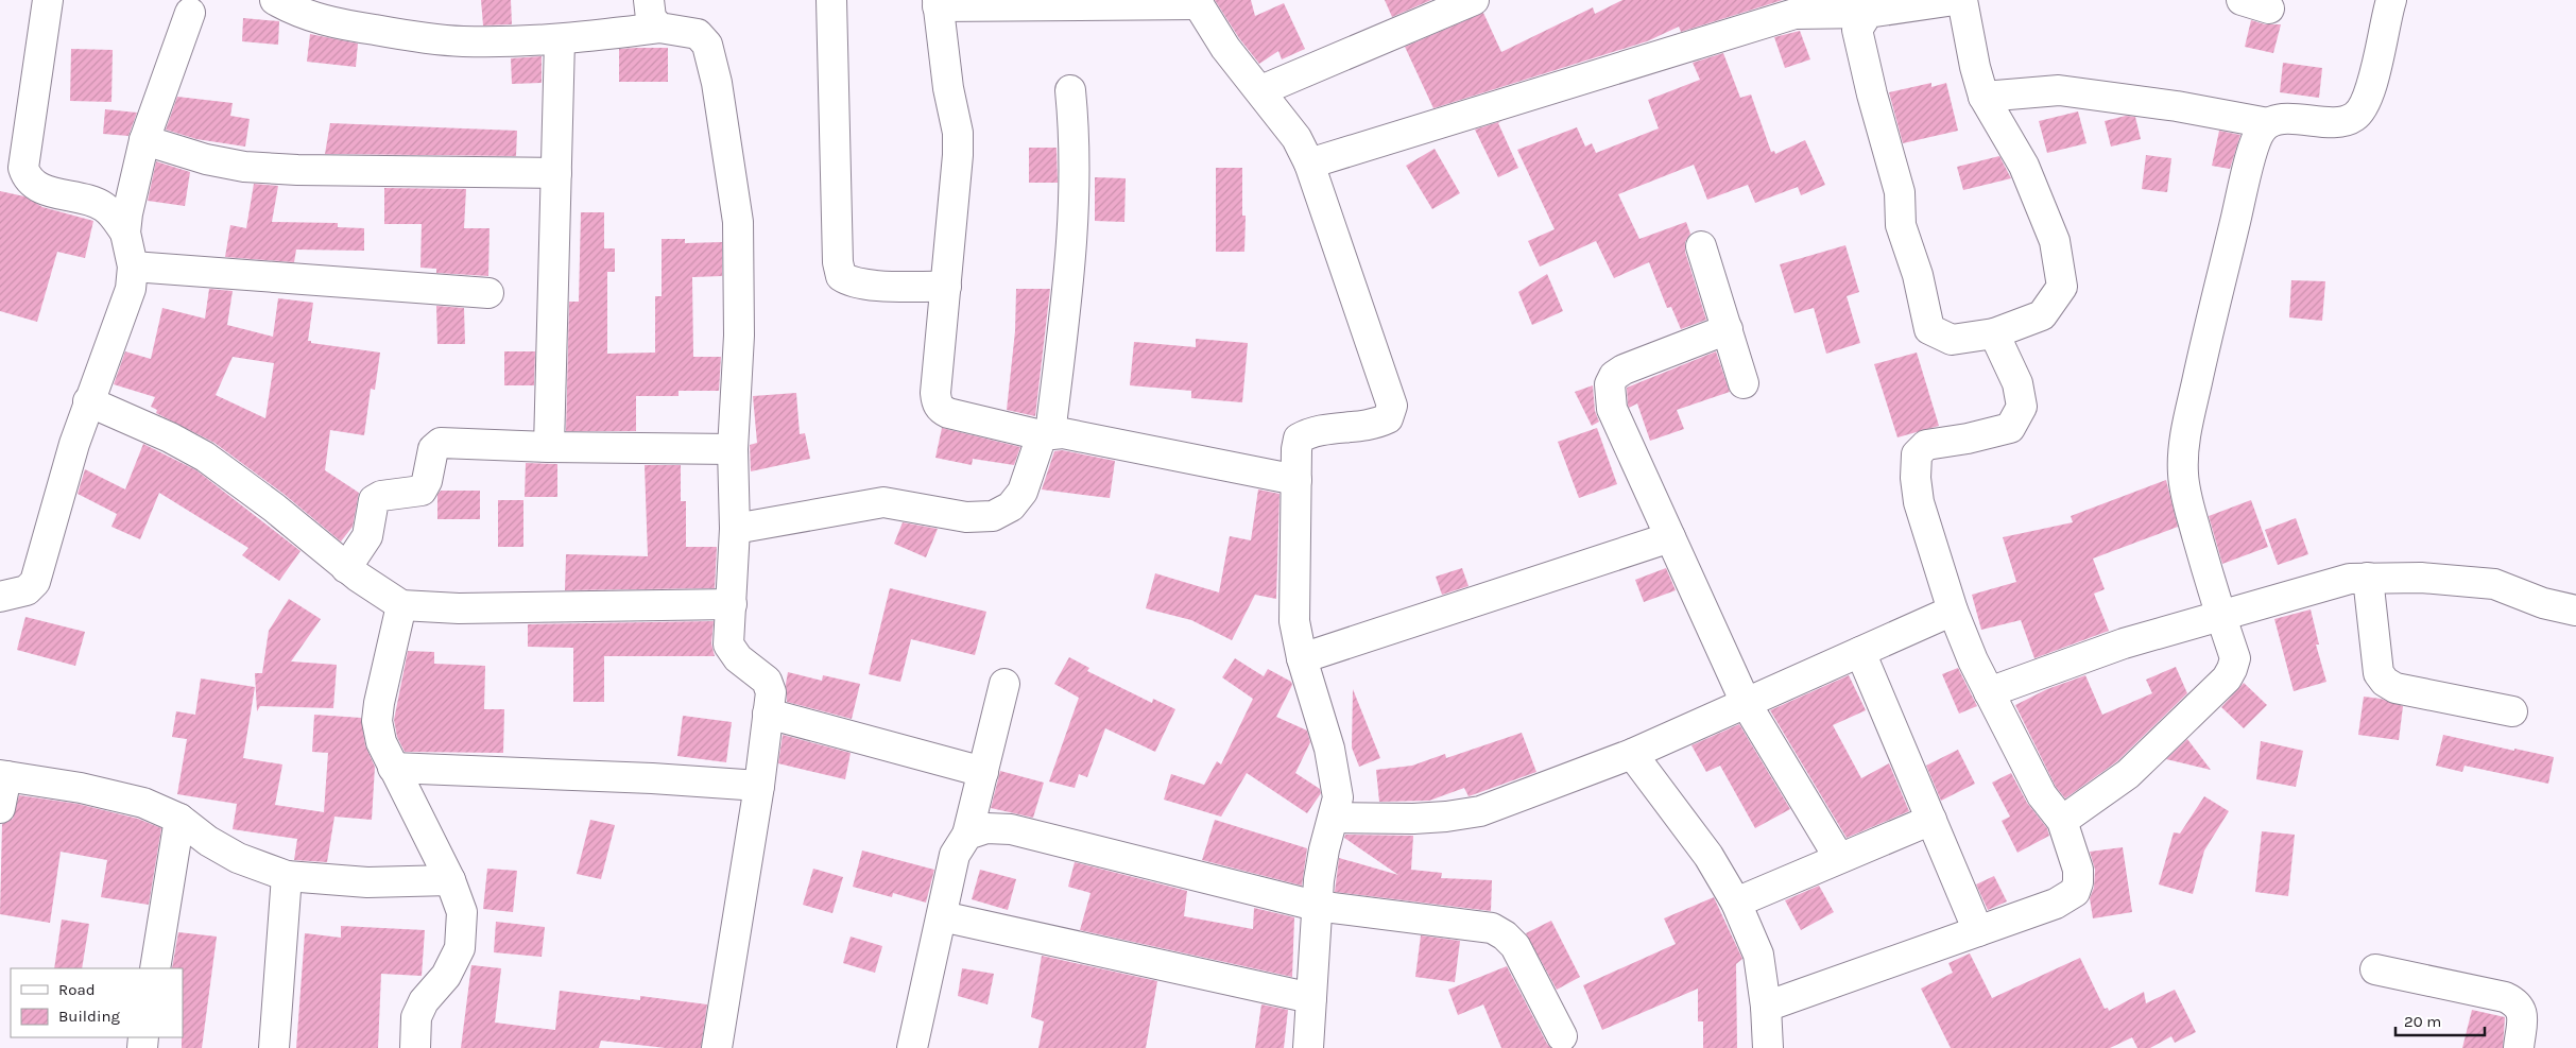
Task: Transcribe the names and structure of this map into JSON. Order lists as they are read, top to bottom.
{
  "legend": ["Road", "Building"],
  "scale_bar": "20 m"
}
